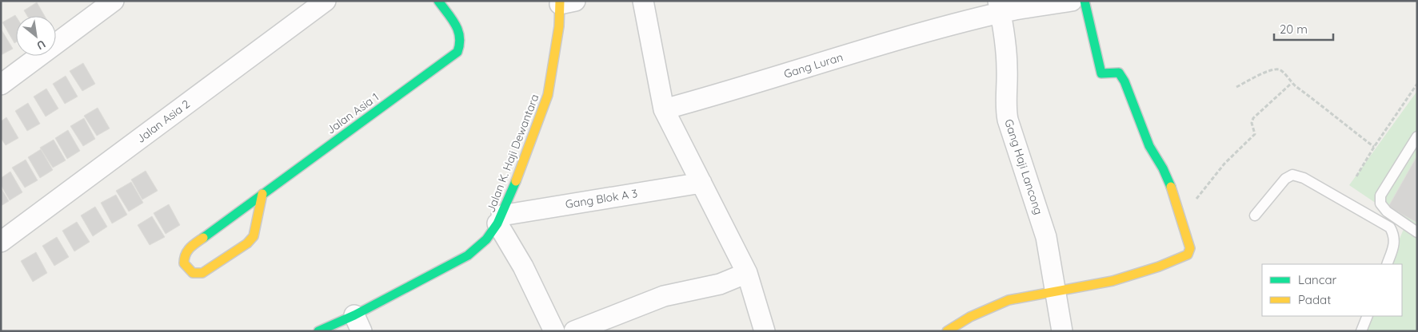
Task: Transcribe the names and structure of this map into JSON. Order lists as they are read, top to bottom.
{
  "streets": {
    "street": [
      "Gang Luran",
      "Jalan Asia 1",
      "Jalan Asia 2",
      "Jalan K. Haji Dewantara",
      "Gang Haji Lancong",
      "Gang Blok A 3"
    ]
  },
  "crossings": [
    ["Gang Luran", "Gang Haji Lancong"],
    ["Jalan K. Haji Dewantara", "Gang Blok A 3"]
  ],
  "legend": ["Lancar", "Padat"],
  "scale_bar": "20 m",
  "north": "bottom right"
}
